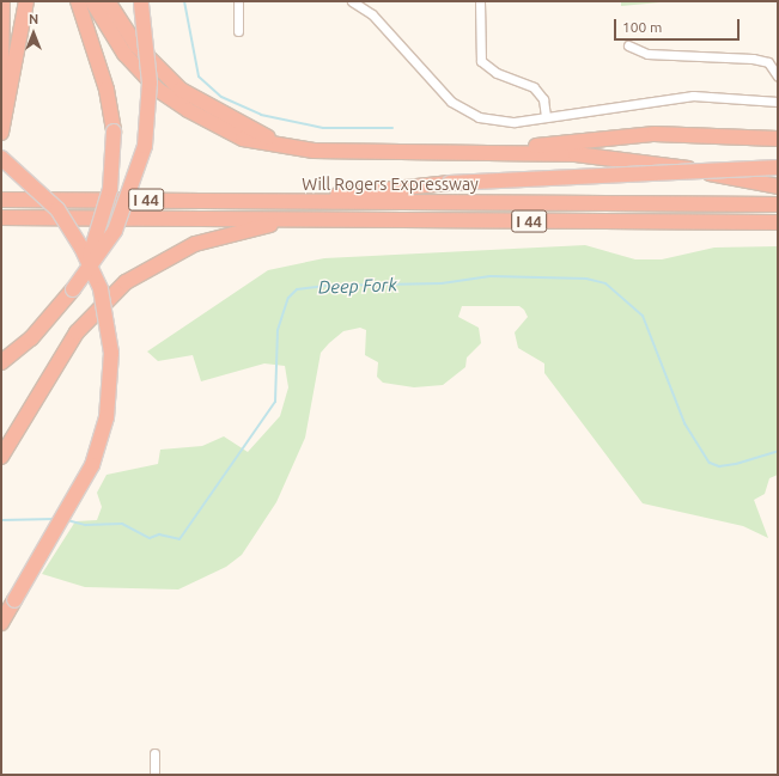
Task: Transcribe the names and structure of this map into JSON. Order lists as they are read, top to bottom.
{
  "streets": {
    "highway": ["Will Rogers Expressway", "I 44"]
  },
  "water": ["Deep Fork"],
  "scale_bar": "100 m",
  "north": "top"
}
